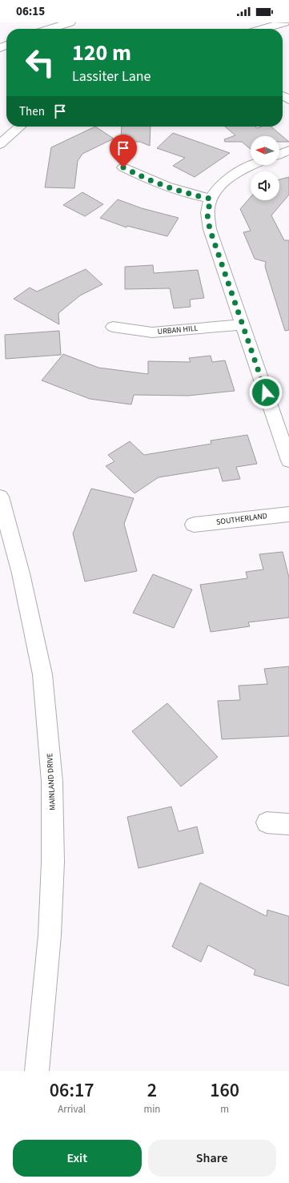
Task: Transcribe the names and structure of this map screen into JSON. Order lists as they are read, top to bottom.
{
  "streets": {
    "street": ["URBAN HILL", "SOUTHERLAND", "MAINLAND DRIVE"]
  },
  "north": "left",
  "page": {
    "status": "06:15",
    "turn": ["120 m", "Lassiter Lane"],
    "then": "Then",
    "eta": [
      "06:17",
      "Arrival",
      "2",
      "min",
      "160",
      "m"
    ],
    "buttons": ["Exit", "Share"]
  }
}
